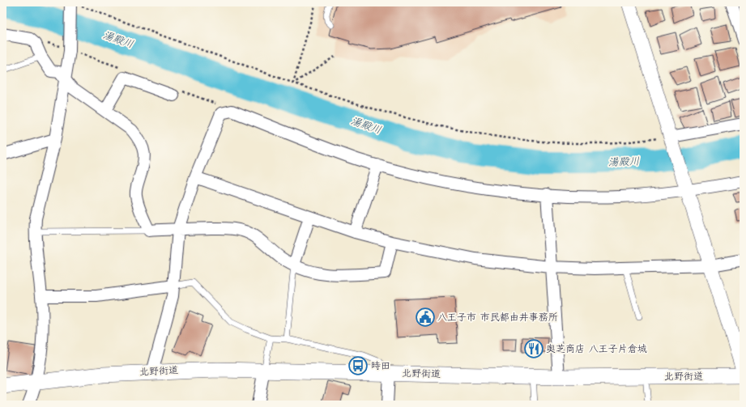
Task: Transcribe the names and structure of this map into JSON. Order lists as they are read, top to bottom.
{
  "streets": {
    "main road": ["北野街道"]
  },
  "water": ["湯殿川"],
  "places": {
    "public building": ["八王子市 市民都由井事務所"],
    "restaurant": ["奥芝商店 八王子片倉城"],
    "bus stop": ["時田"]
  }
}
